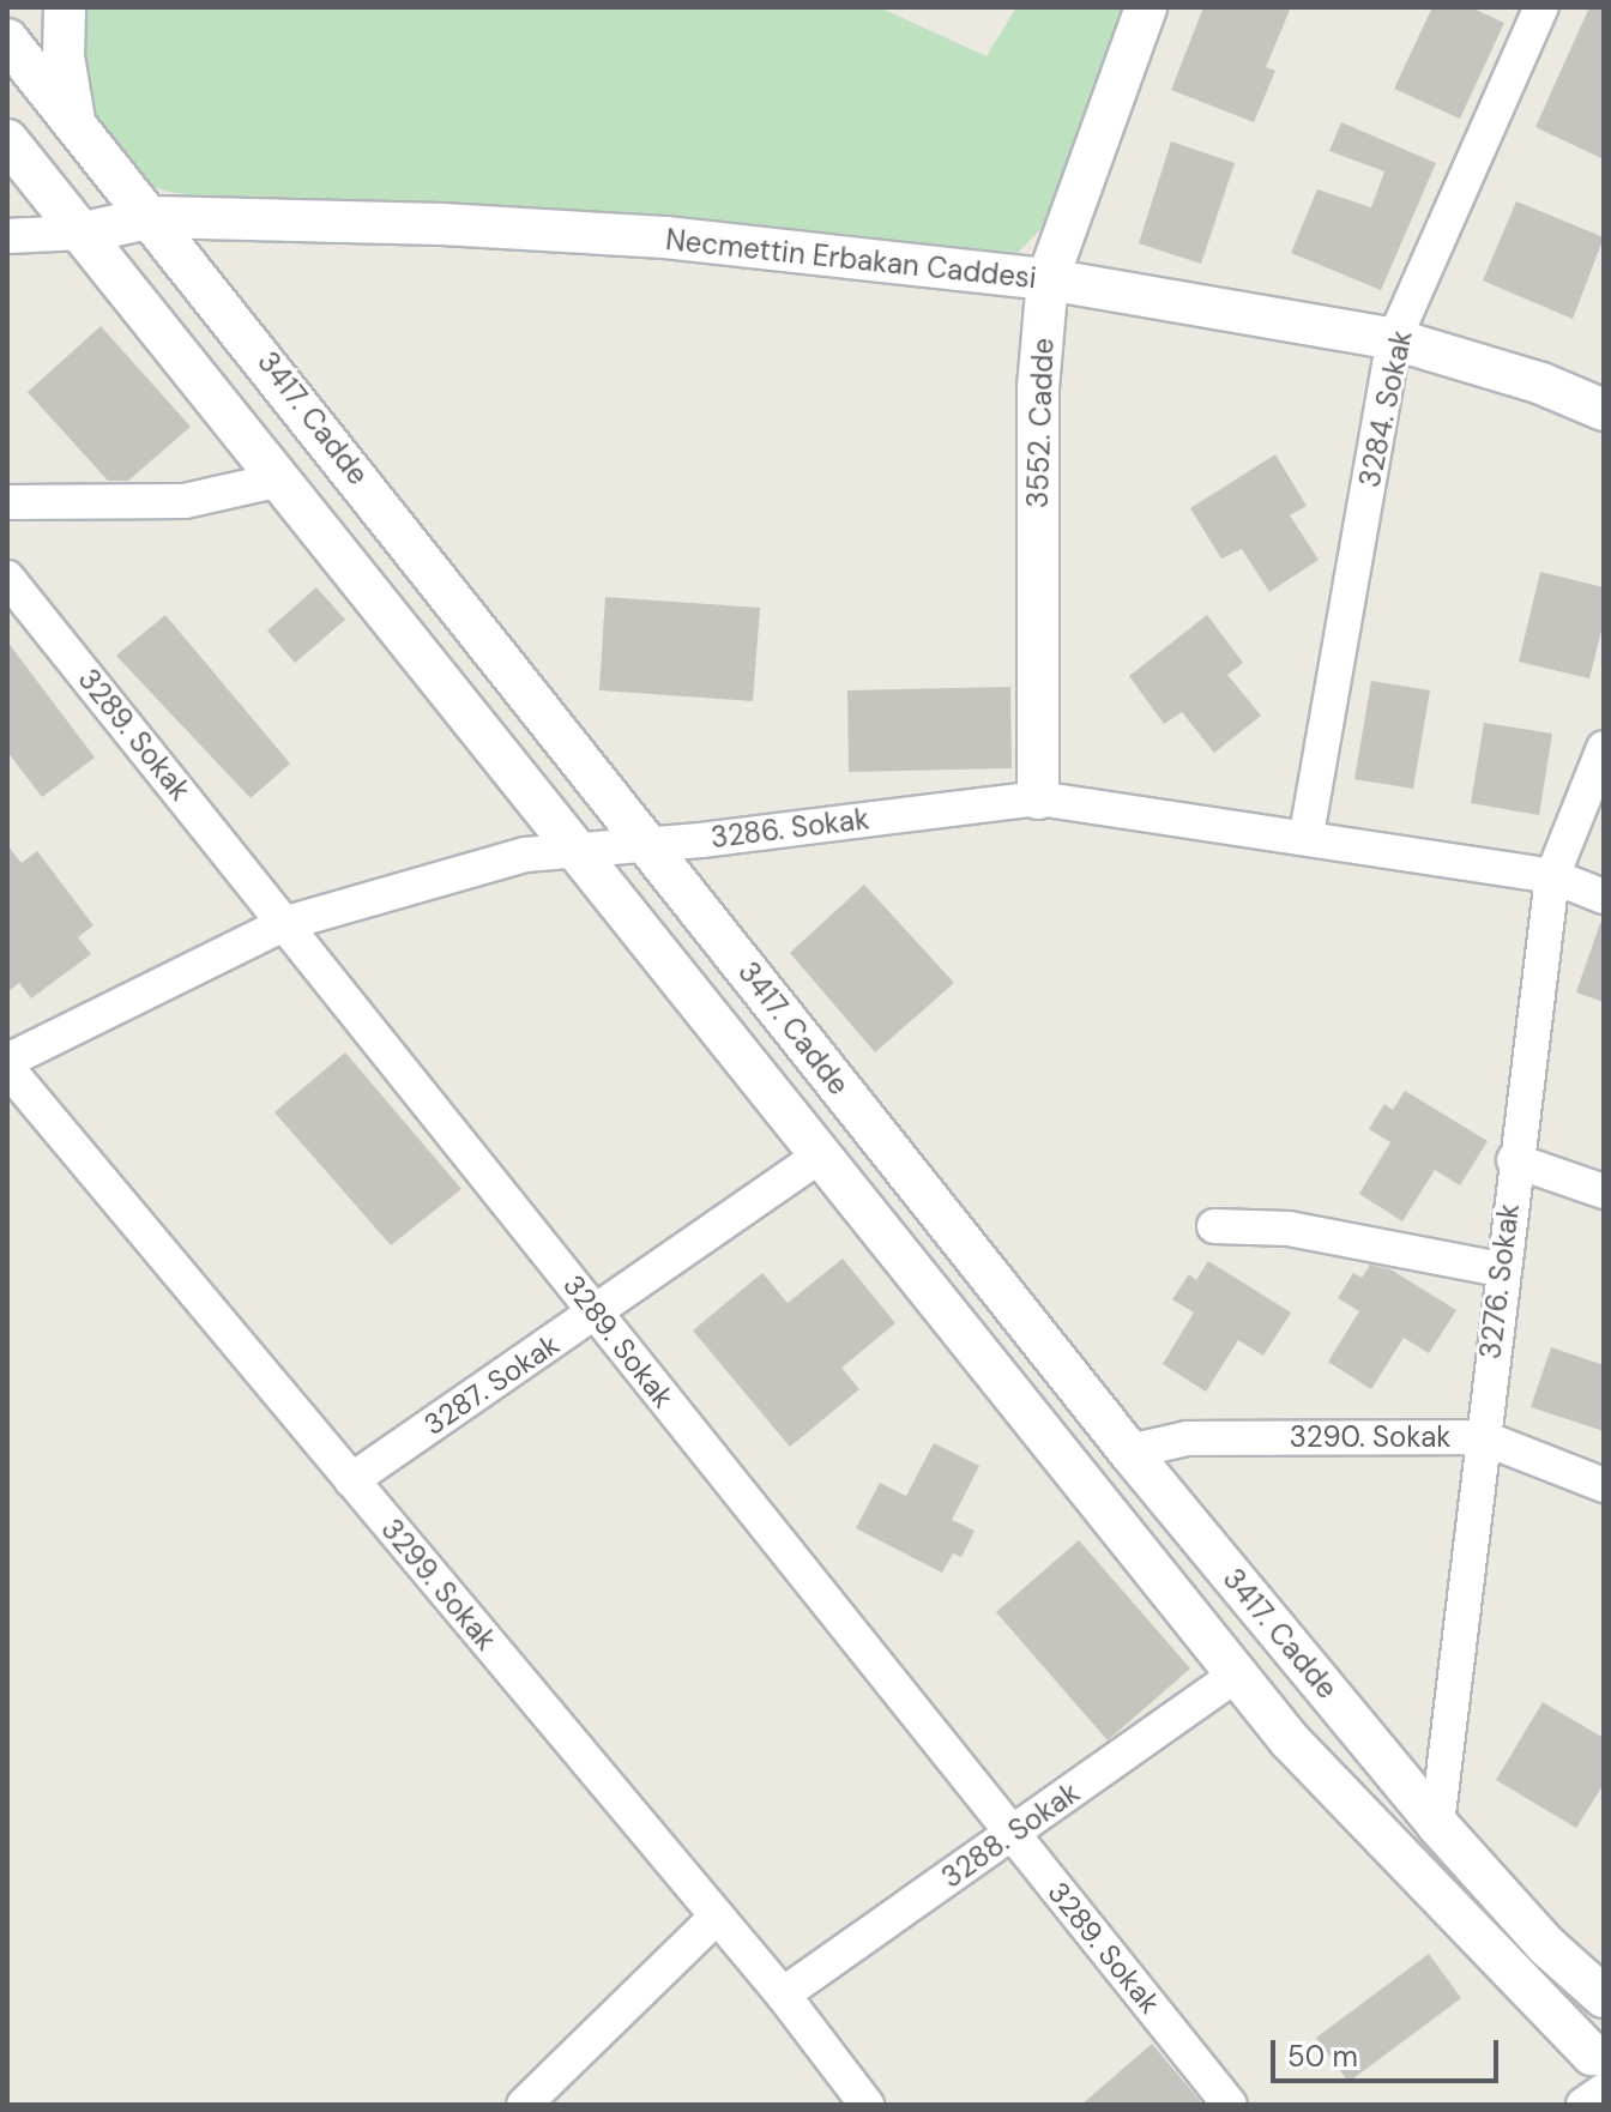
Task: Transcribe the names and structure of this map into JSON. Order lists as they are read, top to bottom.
{
  "streets": {
    "street": [
      "Necmettin Erbakan Caddesi",
      "3284. Sokak",
      "3417. Cadde",
      "3552. Cadde",
      "3289. Sokak",
      "3286. Sokak",
      "3276. Sokak",
      "3287. Sokak",
      "3290. Sokak",
      "3299. Sokak",
      "3288. Sokak"
    ]
  },
  "crossings": [
    ["Necmettin Erbakan Caddesi", "3284. Sokak"],
    ["Necmettin Erbakan Caddesi", "3417. Cadde"],
    ["Necmettin Erbakan Caddesi", "3552. Cadde"],
    ["3284. Sokak", "3286. Sokak"],
    ["3417. Cadde", "3286. Sokak"],
    ["3417. Cadde", "3276. Sokak"],
    ["3417. Cadde", "3287. Sokak"],
    ["3417. Cadde", "3290. Sokak"],
    ["3417. Cadde", "3288. Sokak"],
    ["3552. Cadde", "3286. Sokak"],
    ["3289. Sokak", "3286. Sokak"],
    ["3289. Sokak", "3287. Sokak"],
    ["3289. Sokak", "3288. Sokak"],
    ["3286. Sokak", "3276. Sokak"],
    ["3276. Sokak", "3290. Sokak"],
    ["3287. Sokak", "3299. Sokak"],
    ["3299. Sokak", "3288. Sokak"]
  ],
  "scale_bar": "50 m"
}
